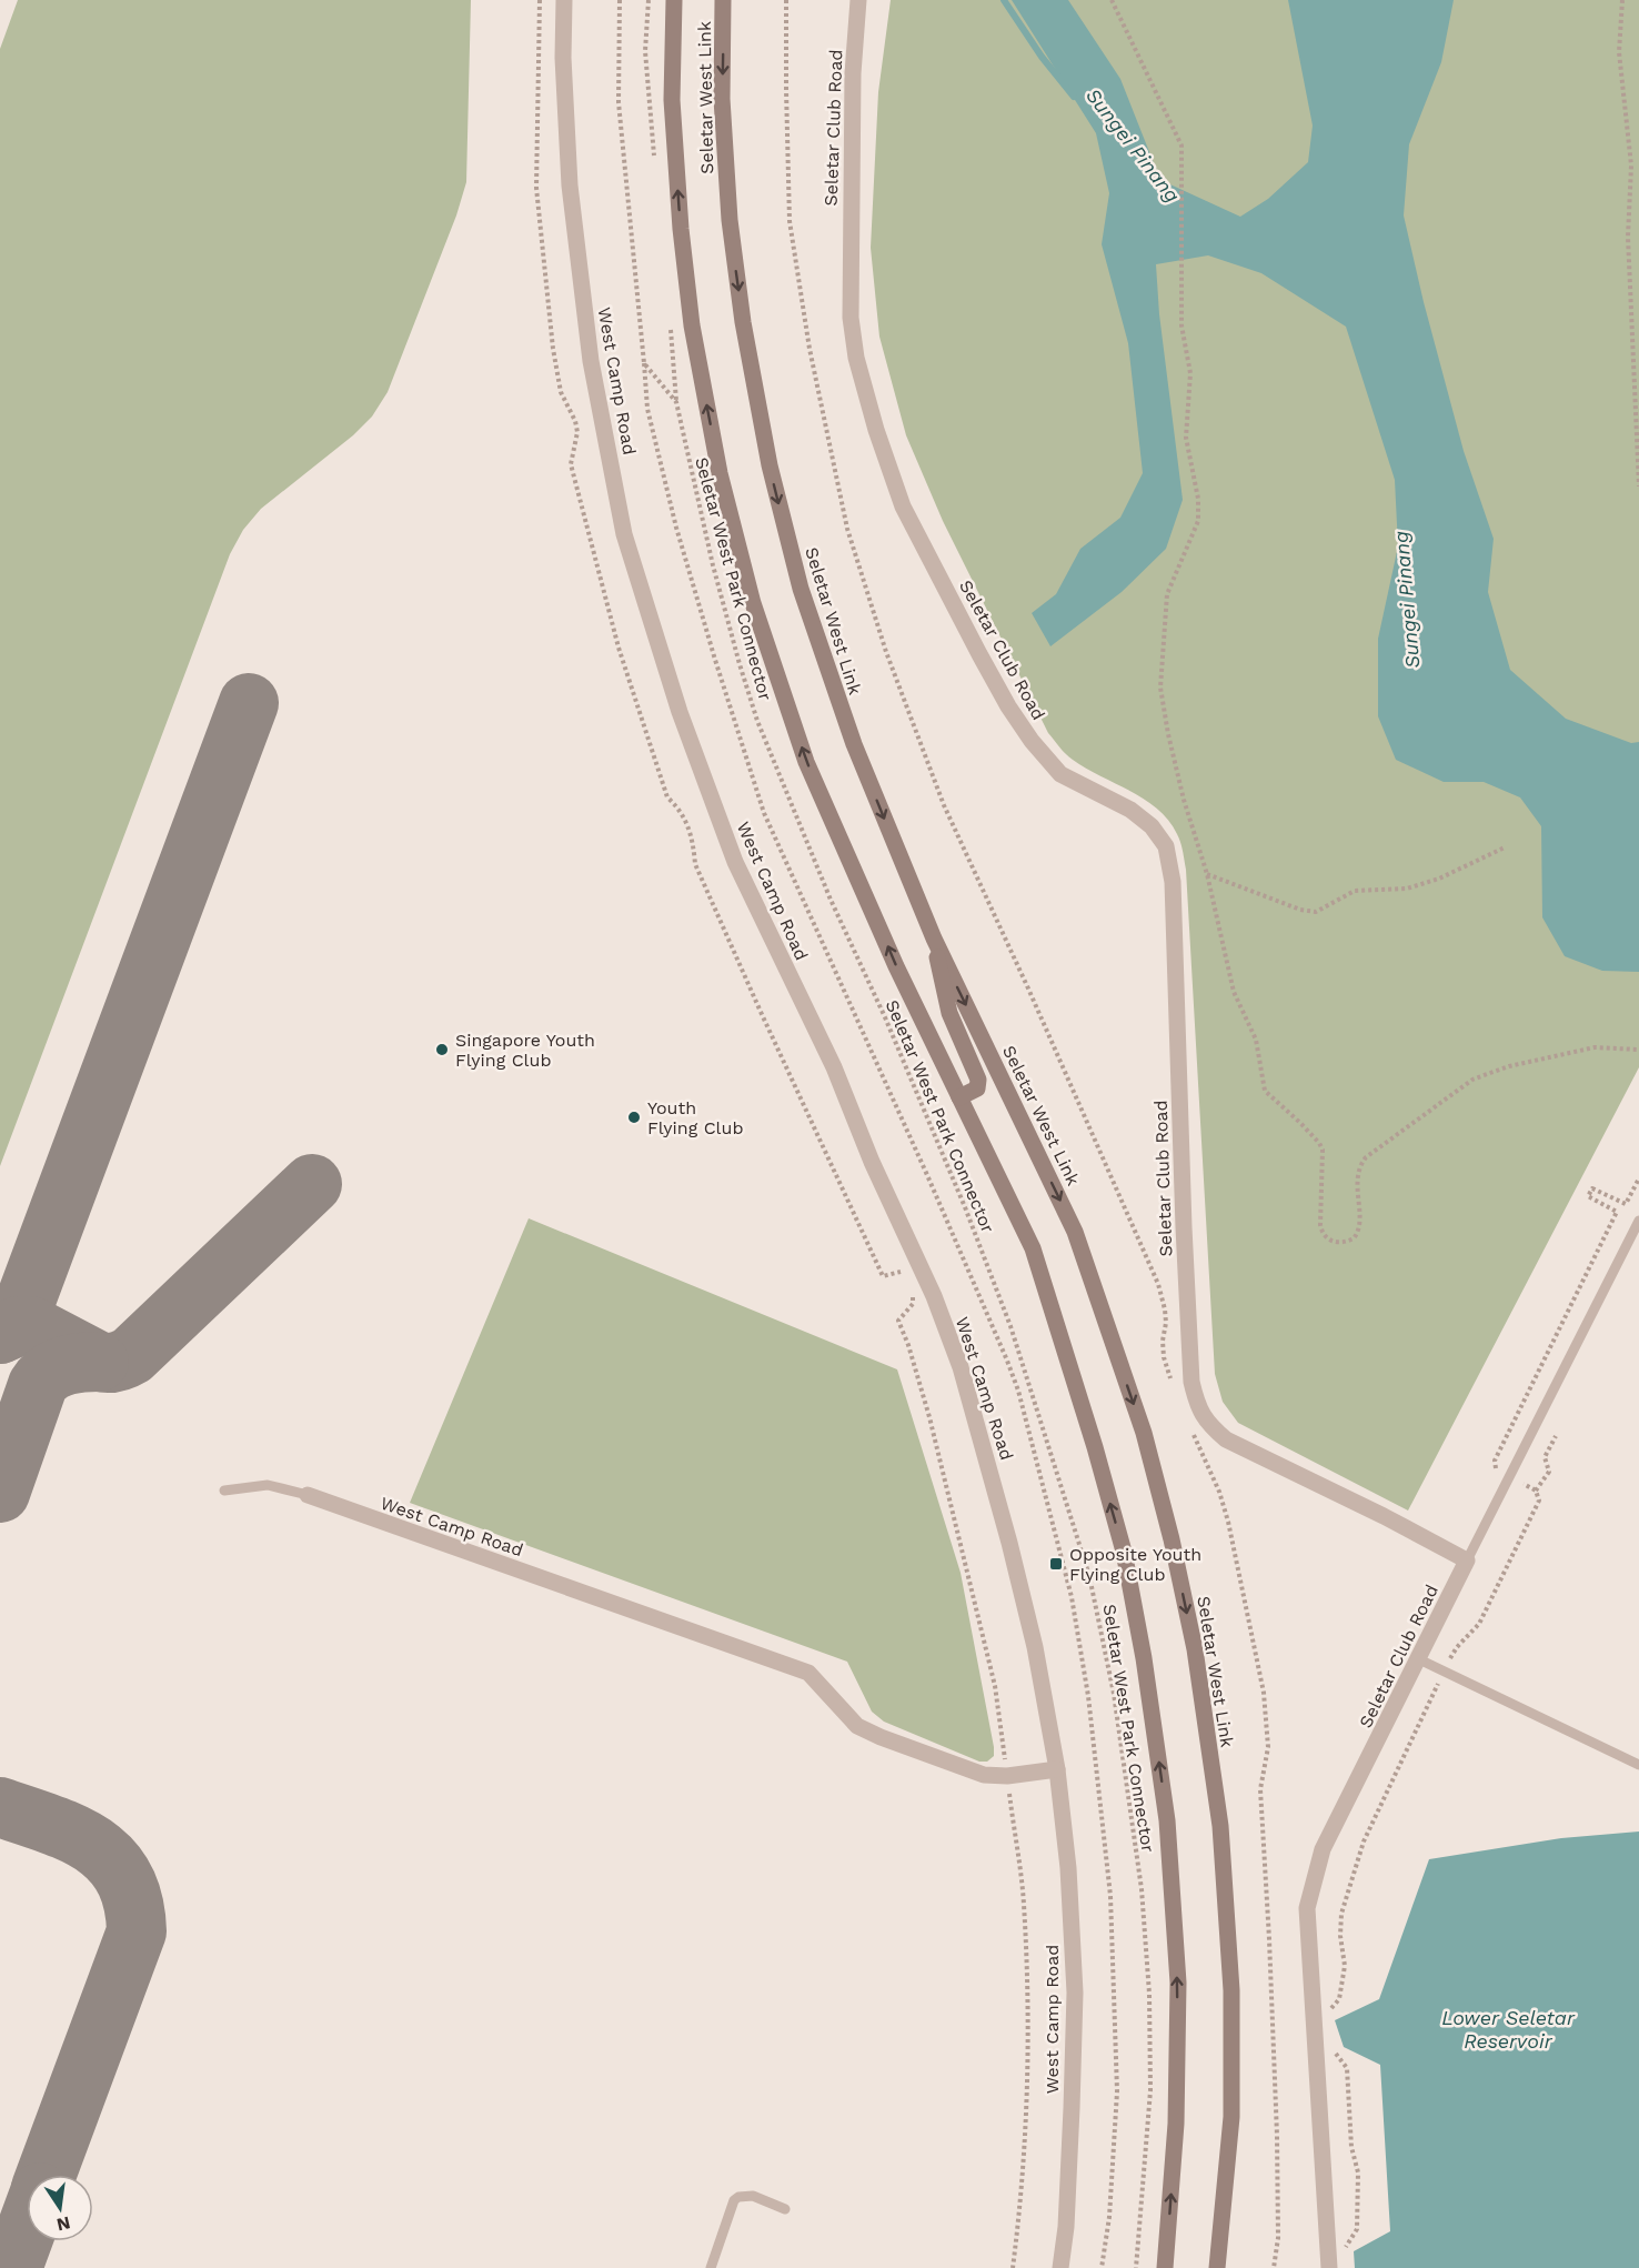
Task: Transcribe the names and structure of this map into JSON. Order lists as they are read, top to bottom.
{
  "streets": {
    "main road": ["Seletar West Link"],
    "street": ["Seletar Club Road", "West Camp Road"],
    "path": ["Seletar West Park Connector"]
  },
  "water": ["Sungei Pinang", "Lower Seletar Reservoir"],
  "places": {
    "other": ["Singapore Youth Flying Club", "Youth Flying Club"],
    "transit": ["Opposite Youth Flying Club"]
  },
  "north": "bottom"
}
